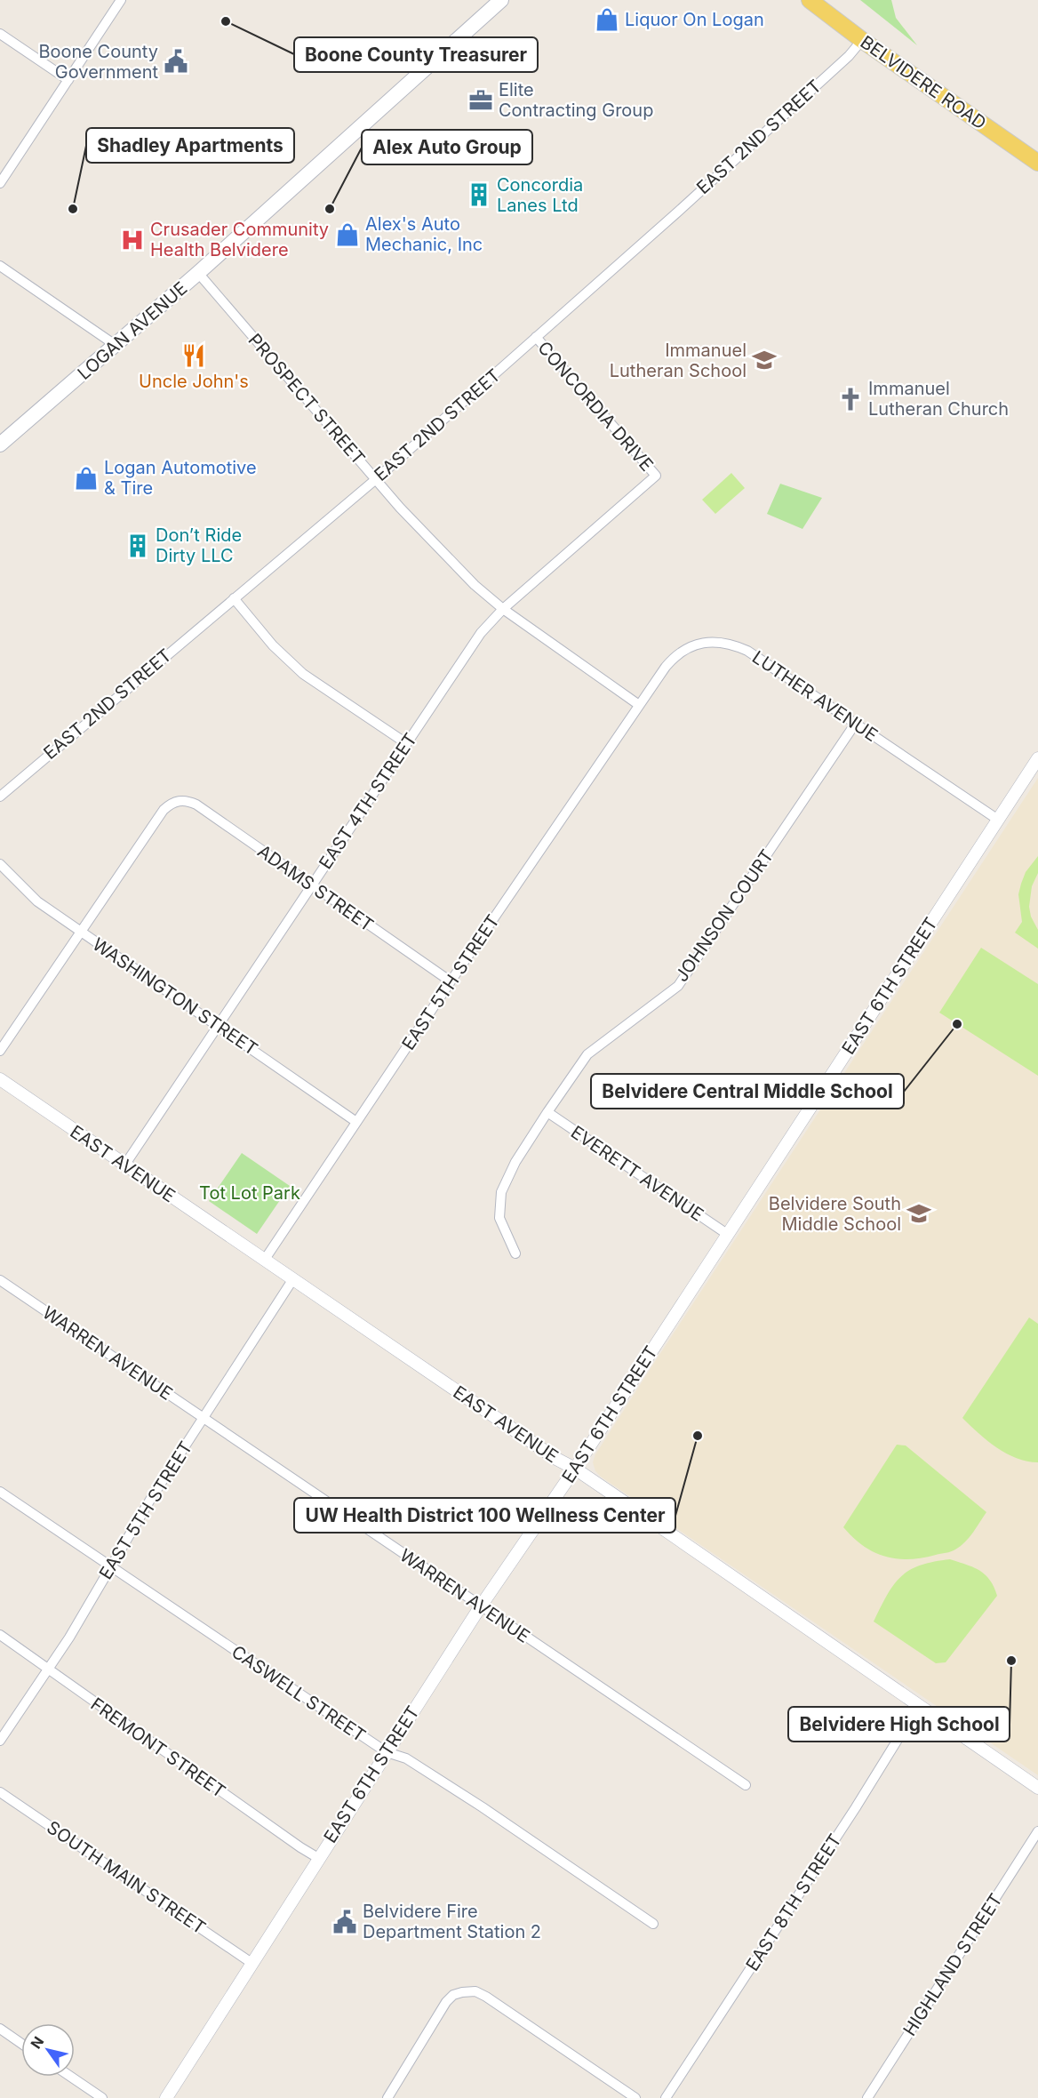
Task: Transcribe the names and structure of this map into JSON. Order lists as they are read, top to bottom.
{
  "streets": {
    "main road": ["BELVIDERE ROAD", "LOGAN AVENUE"],
    "street": [
      "EAST 2ND STREET",
      "PROSPECT STREET",
      "CONCORDIA DRIVE",
      "LUTHER AVENUE",
      "EAST 4TH STREET",
      "ADAMS STREET",
      "JOHNSON COURT",
      "EAST 5TH STREET",
      "EAST 6TH STREET",
      "WASHINGTON STREET",
      "EAST AVENUE",
      "EVERETT AVENUE",
      "WARREN AVENUE",
      "CASWELL STREET",
      "FREMONT STREET",
      "SOUTH MAIN STREET",
      "EAST 8TH STREET",
      "HIGHLAND STREET"
    ]
  },
  "crossings": [
    ["BELVIDERE ROAD", "EAST 2ND STREET"],
    ["EAST 2ND STREET", "PROSPECT STREET"],
    ["EAST 2ND STREET", "CONCORDIA DRIVE"],
    ["LOGAN AVENUE", "PROSPECT STREET"],
    ["PROSPECT STREET", "LUTHER AVENUE"],
    ["PROSPECT STREET", "EAST 4TH STREET"],
    ["PROSPECT STREET", "EAST 5TH STREET"],
    ["CONCORDIA DRIVE", "EAST 4TH STREET"],
    ["LUTHER AVENUE", "JOHNSON COURT"],
    ["LUTHER AVENUE", "EAST 5TH STREET"],
    ["LUTHER AVENUE", "EAST 6TH STREET"],
    ["EAST 4TH STREET", "ADAMS STREET"],
    ["EAST 4TH STREET", "WASHINGTON STREET"],
    ["EAST 4TH STREET", "EAST AVENUE"],
    ["ADAMS STREET", "EAST 5TH STREET"],
    ["ADAMS STREET", "WASHINGTON STREET"],
    ["JOHNSON COURT", "EVERETT AVENUE"],
    ["EAST 5TH STREET", "WASHINGTON STREET"],
    ["EAST 5TH STREET", "EAST AVENUE"],
    ["EAST 5TH STREET", "WARREN AVENUE"],
    ["EAST 5TH STREET", "CASWELL STREET"],
    ["EAST 5TH STREET", "FREMONT STREET"],
    ["EAST 6TH STREET", "EAST AVENUE"],
    ["EAST 6TH STREET", "EVERETT AVENUE"],
    ["EAST 6TH STREET", "WARREN AVENUE"],
    ["EAST 6TH STREET", "CASWELL STREET"],
    ["EAST 6TH STREET", "FREMONT STREET"],
    ["EAST 6TH STREET", "SOUTH MAIN STREET"],
    ["EAST AVENUE", "EAST 8TH STREET"]
  ],
  "parks": ["Tot Lot Park"],
  "places": {
    "shop": ["Liquor On Logan", "Alex's Auto Mechanic, Inc", "Logan Automotive & Tire"],
    "other": [
      "Boone County Treasurer",
      "Shadley Apartments",
      "Alex Auto Group",
      "Belvidere Central Middle School",
      "UW Health District 100 Wellness Center",
      "Belvidere High School"
    ],
    "public building": ["Boone County Government", "Belvidere Fire Department Station 2"],
    "office": ["Elite Contracting Group"],
    "building": ["Concordia Lanes Ltd", "Don’t Ride Dirty LLC"],
    "hospital": ["Crusader Community Health Belvidere"],
    "restaurant": ["Uncle John's"],
    "school or university": ["Immanuel Lutheran School", "Belvidere South Middle School"],
    "church": ["Immanuel Lutheran Church"]
  },
  "north": "top left"
}
